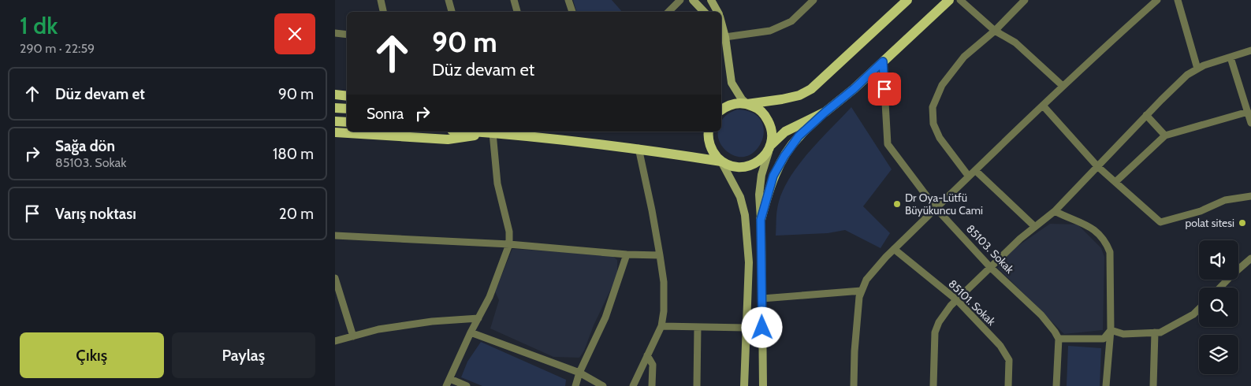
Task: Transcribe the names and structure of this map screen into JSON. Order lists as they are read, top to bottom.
{
  "streets": {
    "street": ["85103. Sokak", "85101. Sokak"]
  },
  "places": ["Dr Oya-Lütfü Büyükuncu Cami", "polat sitesi"],
  "page": {
    "heading": ["1 dk", "290 m · 22:59"],
    "turn": ["90 m", "Düz devam et"],
    "list": [
      {
        "name": "Düz devam et",
        "value": "90 m"
      },
      {
        "name": "Sağa dön",
        "note": "85103. Sokak",
        "value": "180 m"
      },
      {
        "name": "Varış noktası",
        "value": "20 m"
      }
    ],
    "then": "Sonra",
    "buttons": ["Çıkış", "Paylaş"]
  }
}
